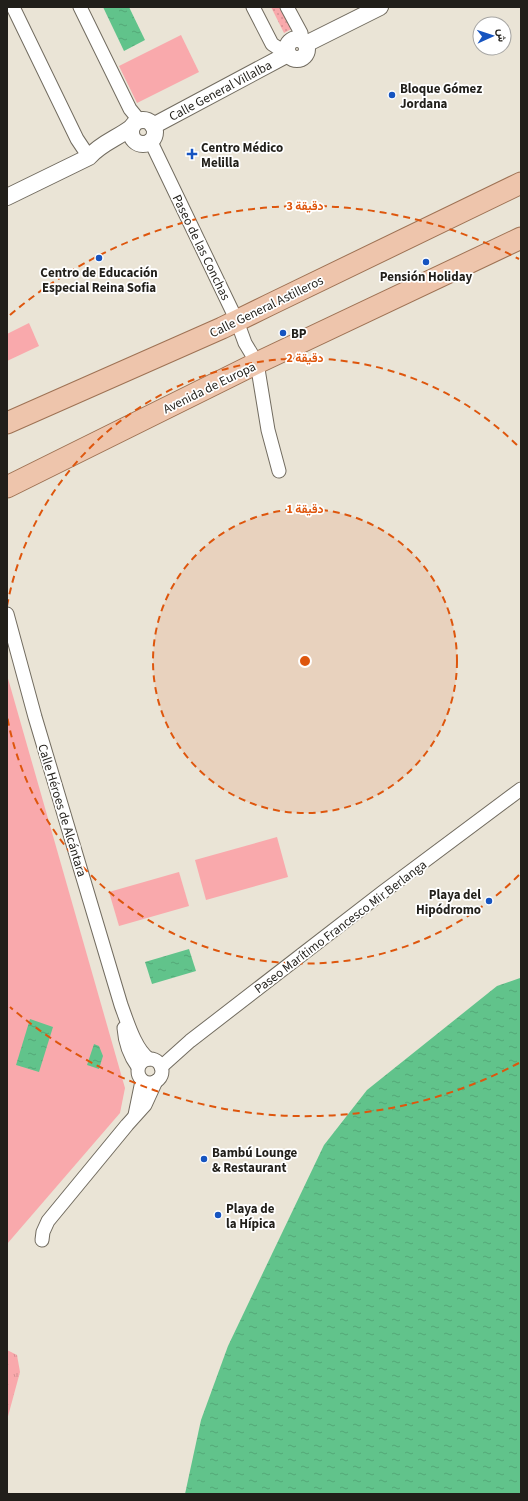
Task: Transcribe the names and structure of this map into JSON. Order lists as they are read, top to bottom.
{
  "streets": {
    "main road": ["Calle General Astilleros", "Avenida de Europa"],
    "street": [
      "Calle General Villalba",
      "Paseo de las Conchas",
      "Calle Héroes de Alcántara",
      "Paseo Marítimo Francesco Mir Berlanga"
    ]
  },
  "crossings": [
    ["Calle General Villalba", "Paseo de las Conchas"],
    ["Paseo de las Conchas", "Calle General Astilleros"],
    ["Paseo de las Conchas", "Avenida de Europa"]
  ],
  "places": {
    "other": [
      "Bloque Gómez Jordana",
      "Centro de Educación Especial Reina Sofia",
      "Pensión Holiday",
      "BP",
      "Playa del Hipódromo",
      "Bambú Lounge & Restaurant",
      "Playa de la Hípica"
    ],
    "health": ["Centro Médico Melilla"]
  },
  "north": "right",
  "rings": ["3 دقيقة", "2 دقيقة", "1 دقيقة"]
}
